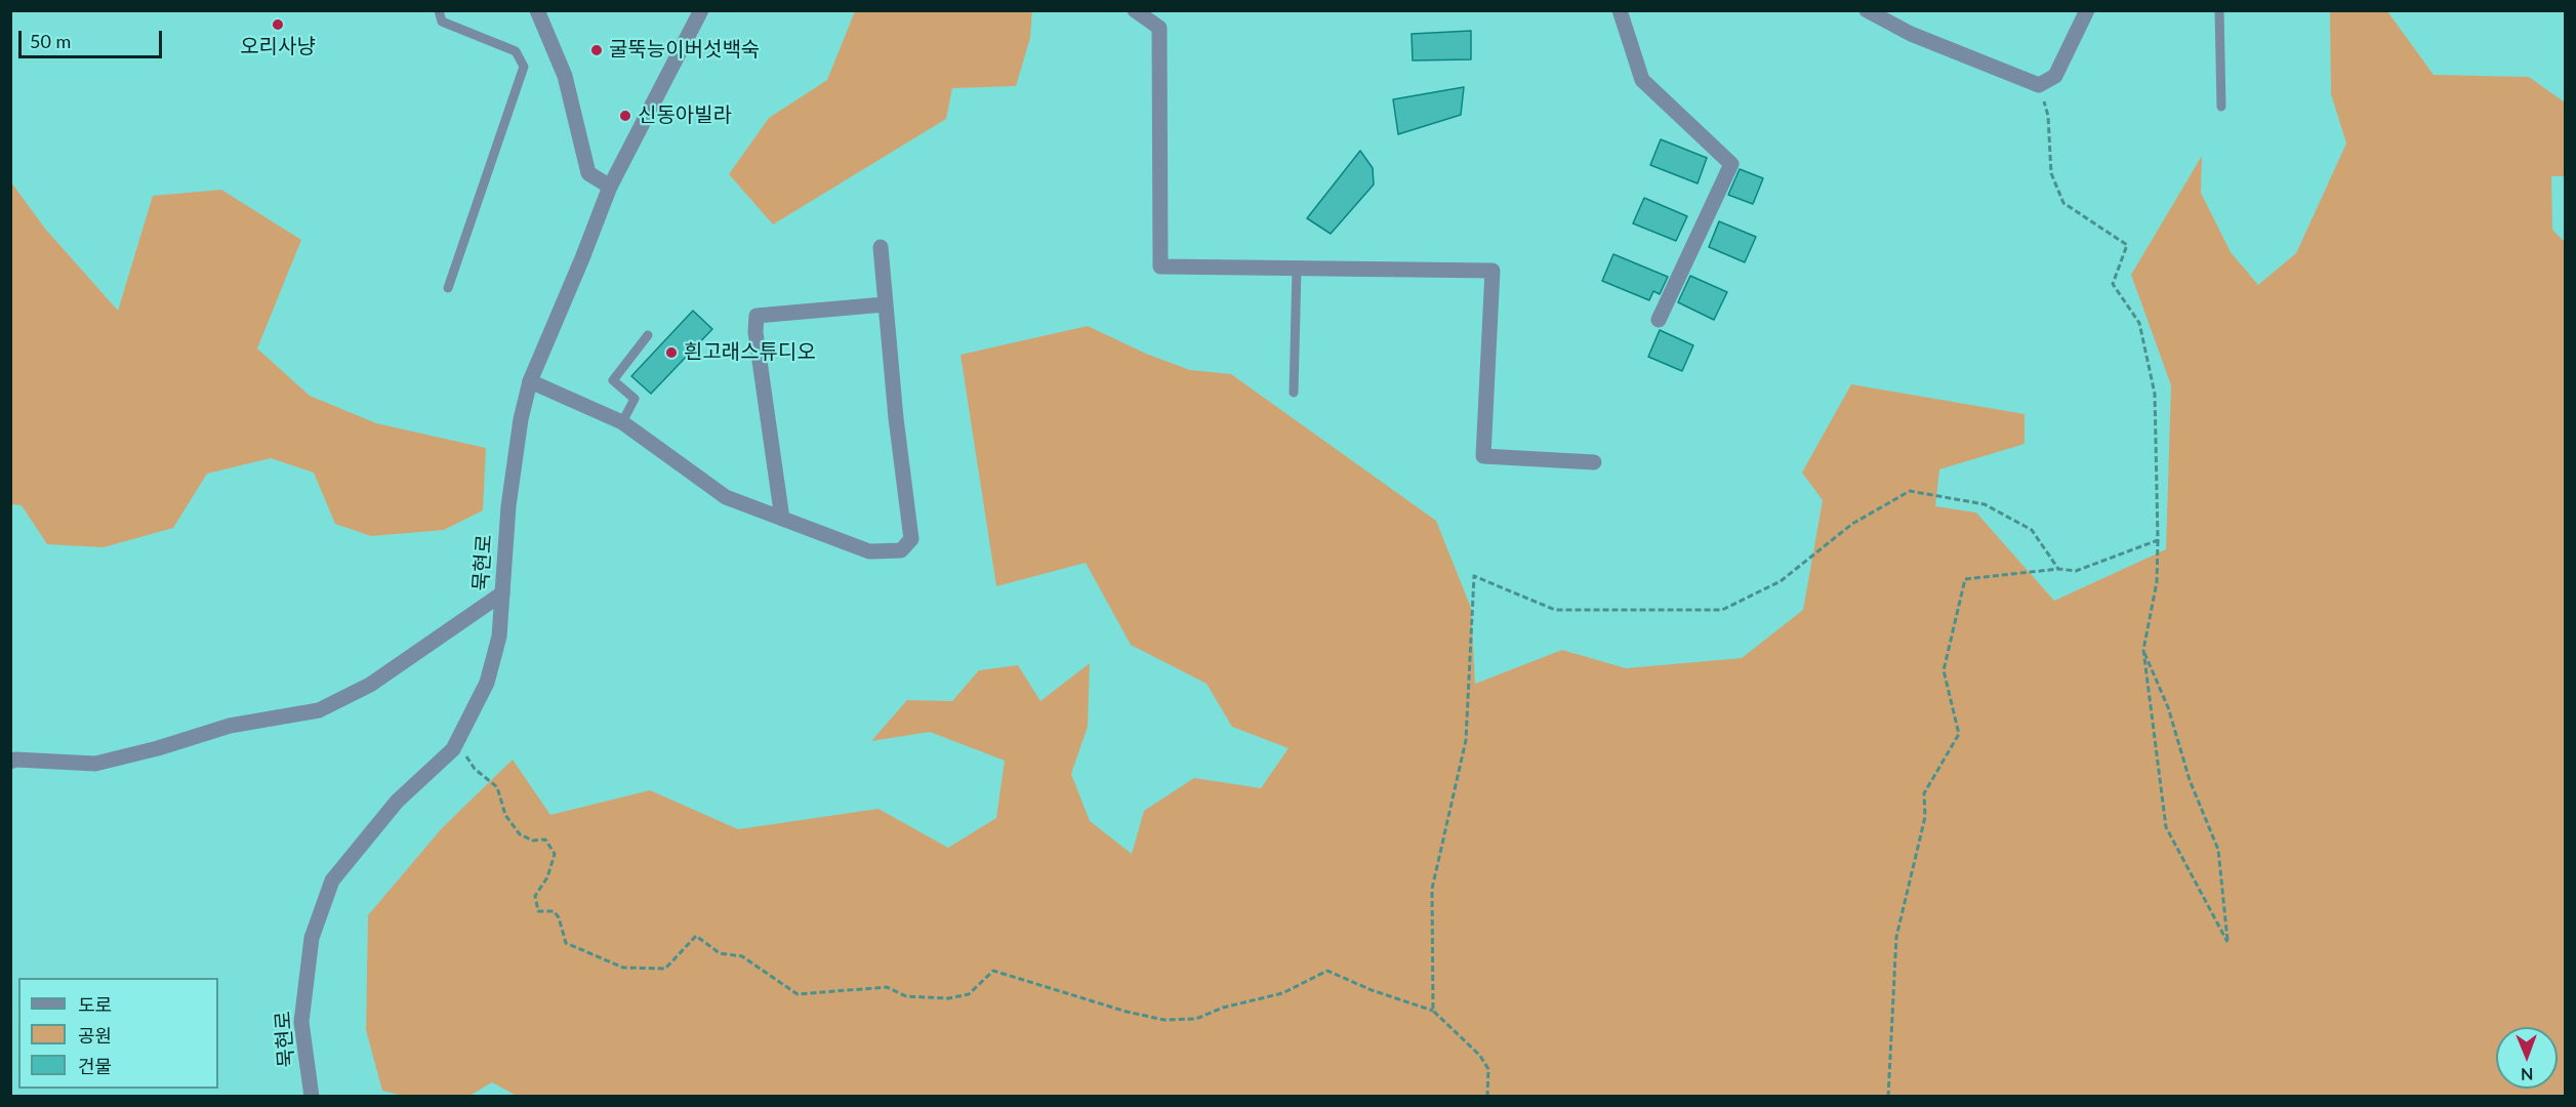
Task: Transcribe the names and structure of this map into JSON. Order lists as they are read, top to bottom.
{
  "streets": {
    "street": ["묵현로"]
  },
  "places": [
    "오리사냥",
    "굴뚝능이버섯백숙",
    "신동아빌라",
    "흰고래스튜디오"
  ],
  "legend": ["도로", "공원", "건물"],
  "scale_bar": "50 m",
  "north": "bottom"
}
